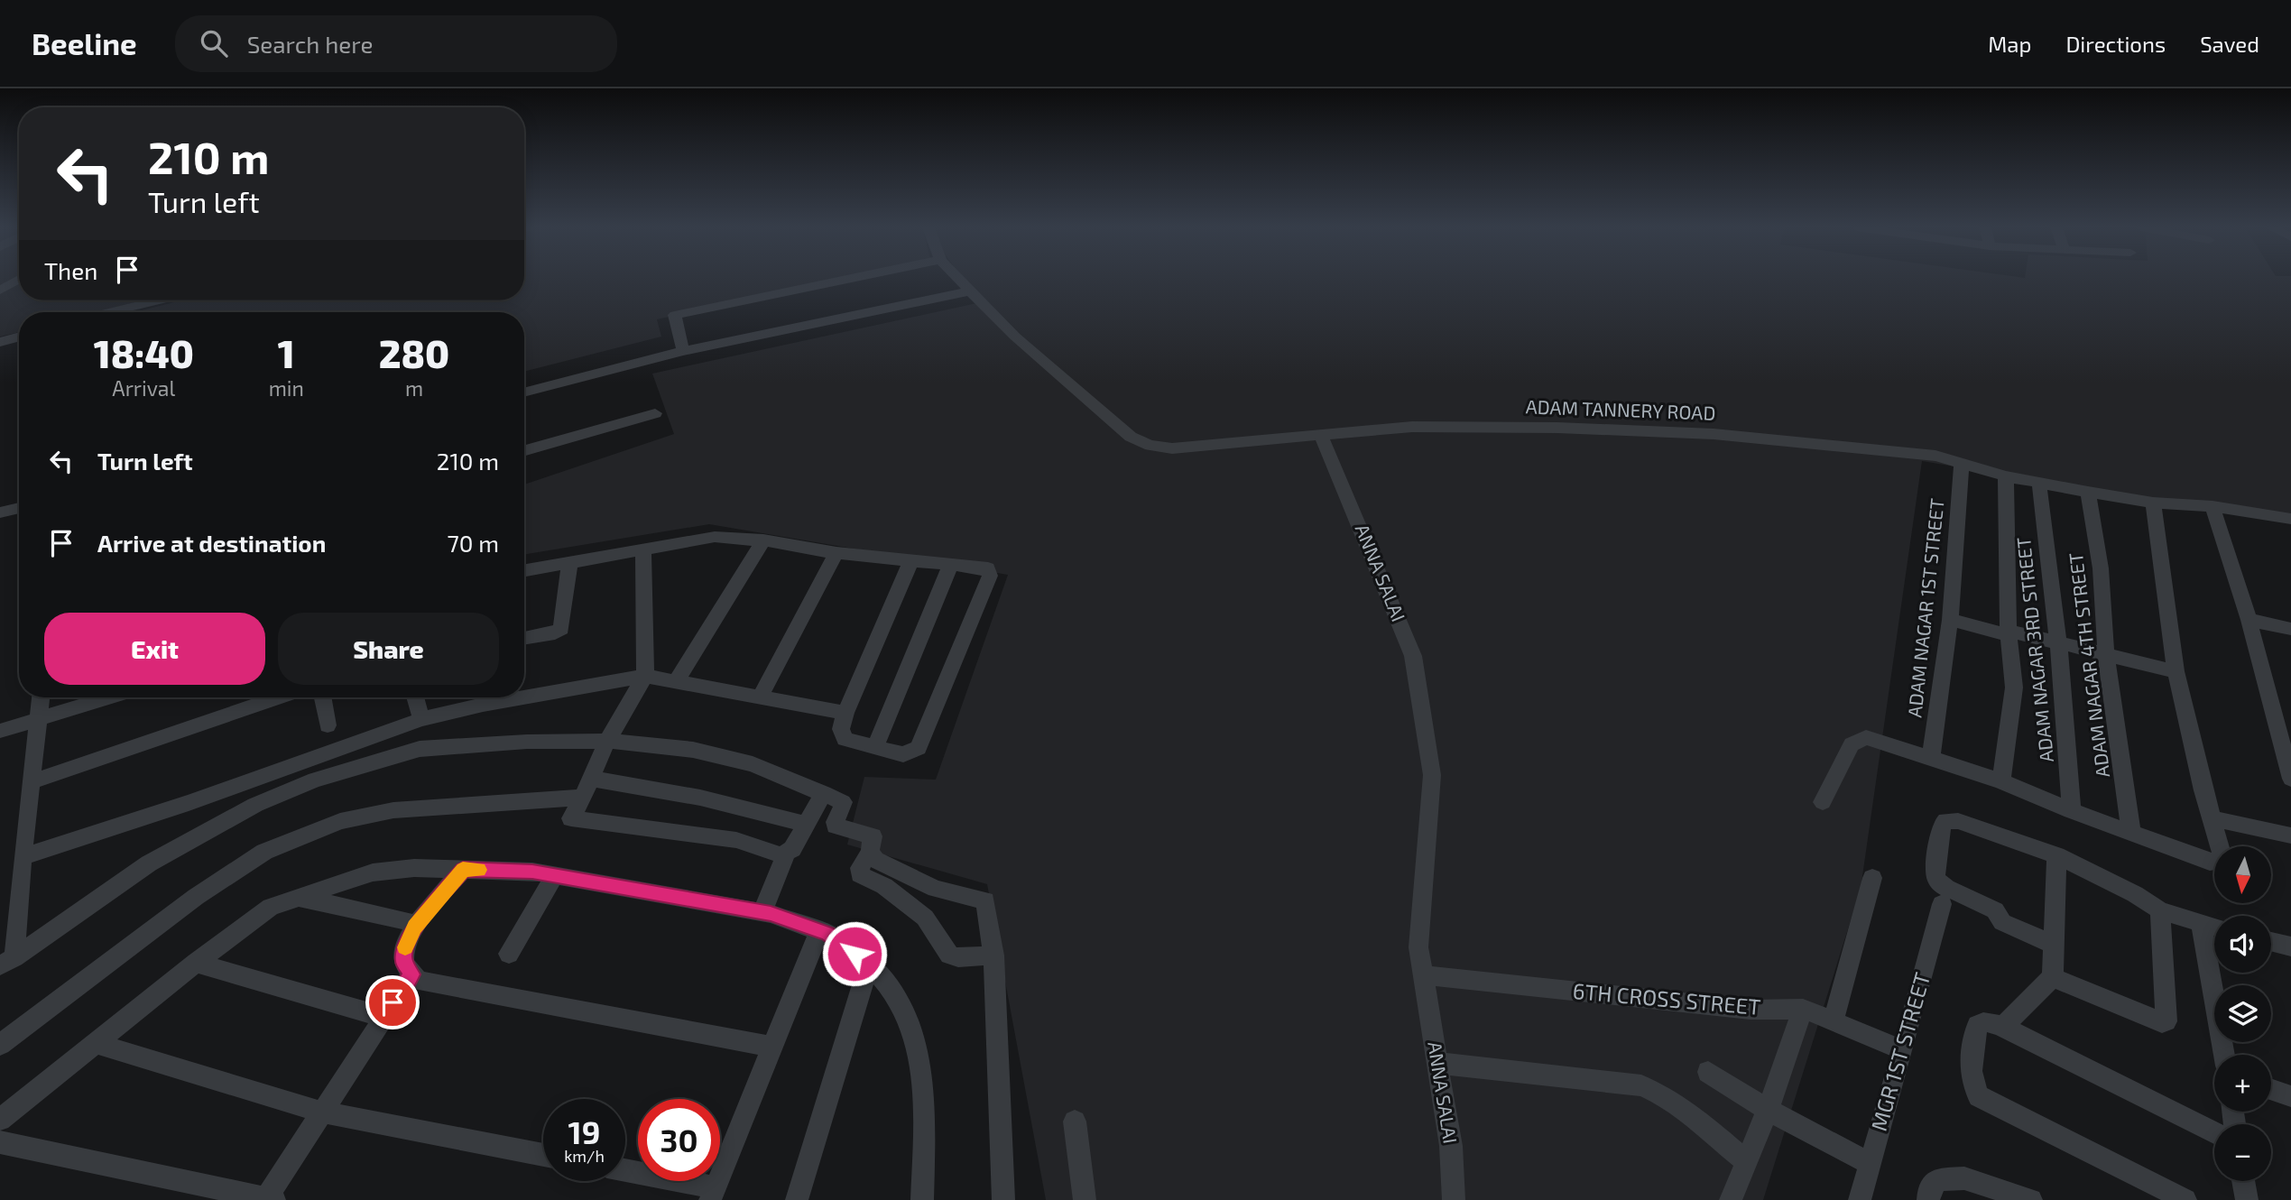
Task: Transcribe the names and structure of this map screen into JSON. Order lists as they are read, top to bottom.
{
  "streets": {
    "street": [
      "ADAM TANNERY ROAD",
      "ANNA SALAI",
      "ADAM NAGAR 1ST STREET",
      "ADAM NAGAR 3RD STREET",
      "ADAM NAGAR 4TH STREET",
      "6TH CROSS STREET",
      "MGR 1ST STREET"
    ]
  },
  "crossings": [
    ["ADAM TANNERY ROAD", "ANNA SALAI"],
    ["ADAM TANNERY ROAD", "ADAM NAGAR 1ST STREET"],
    ["ADAM TANNERY ROAD", "ADAM NAGAR 3RD STREET"],
    ["ADAM TANNERY ROAD", "ADAM NAGAR 4TH STREET"],
    ["ANNA SALAI", "6TH CROSS STREET"],
    ["6TH CROSS STREET", "MGR 1ST STREET"]
  ],
  "north": "bottom",
  "page": {
    "header": "Beeline",
    "search": "Search here",
    "nav": ["Map", "Directions", "Saved"],
    "turn": ["210 m", "Turn left"],
    "then": "Then",
    "eta": [
      "18:40",
      "Arrival",
      "1",
      "min",
      "280",
      "m"
    ],
    "list": [
      {
        "name": "Turn left",
        "value": "210 m"
      },
      {
        "name": "Arrive at destination",
        "value": "70 m"
      }
    ],
    "buttons": ["Exit", "Share"],
    "map_buttons": ["+", "−"],
    "speed": "19 km/h",
    "limit": "30"
  }
}
